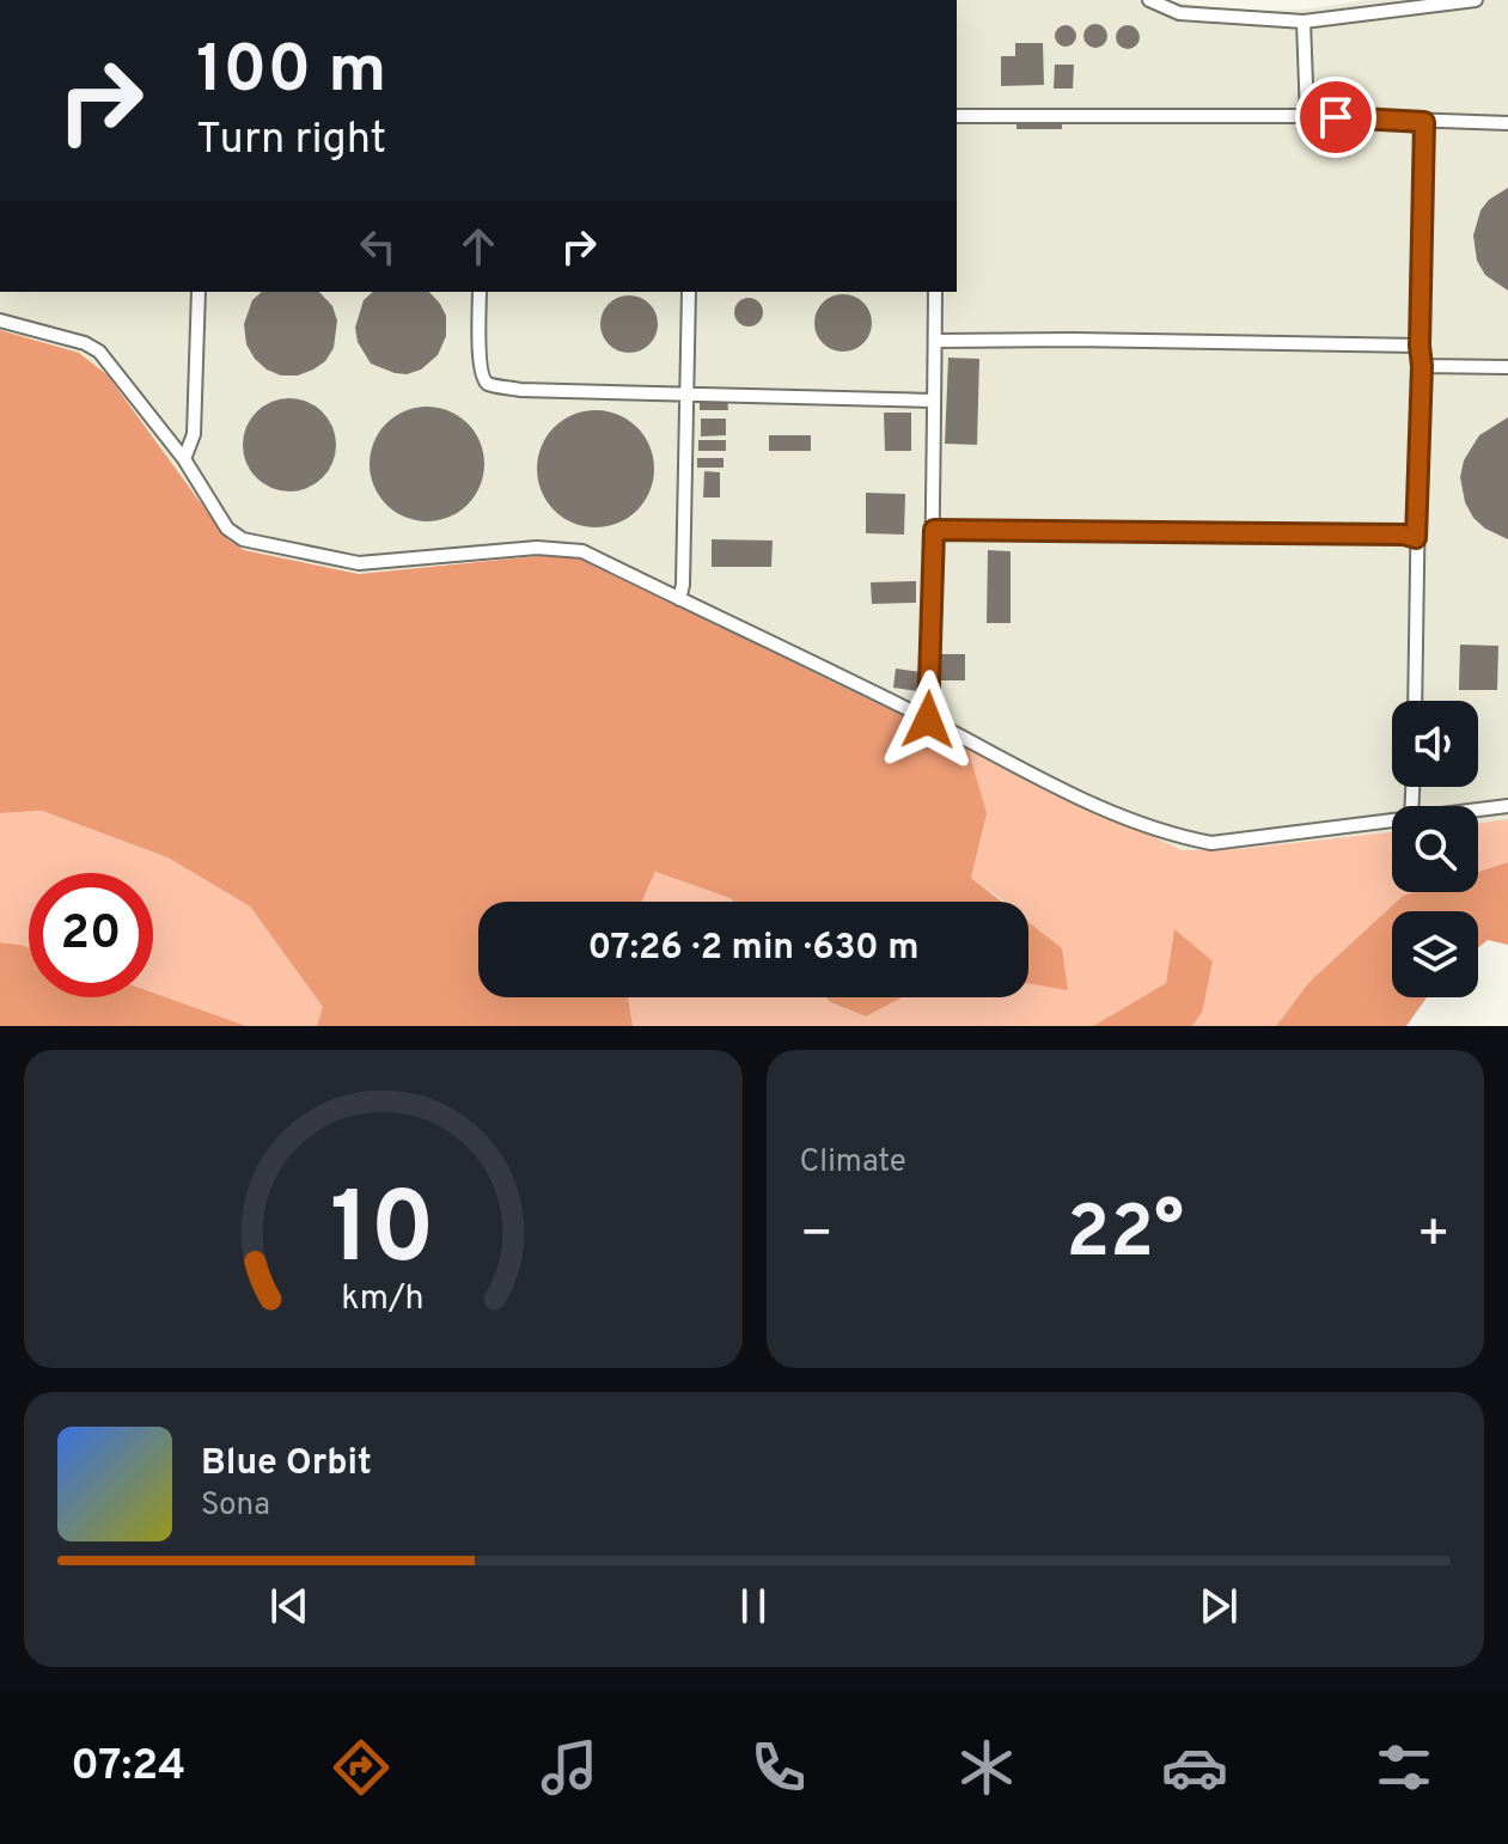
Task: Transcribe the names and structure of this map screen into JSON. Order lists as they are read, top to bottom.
{
  "page": {
    "turn": ["100 m", "Turn right"],
    "limit": "20",
    "trip": "07:26 · 2 min · 630 m",
    "tile": "Climate",
    "heat": ["−", "22°", "+"],
    "song": ["Blue Orbit", "Sona"],
    "tabs": "07:24",
    "gauge": ["10", "km/h"]
  }
}
